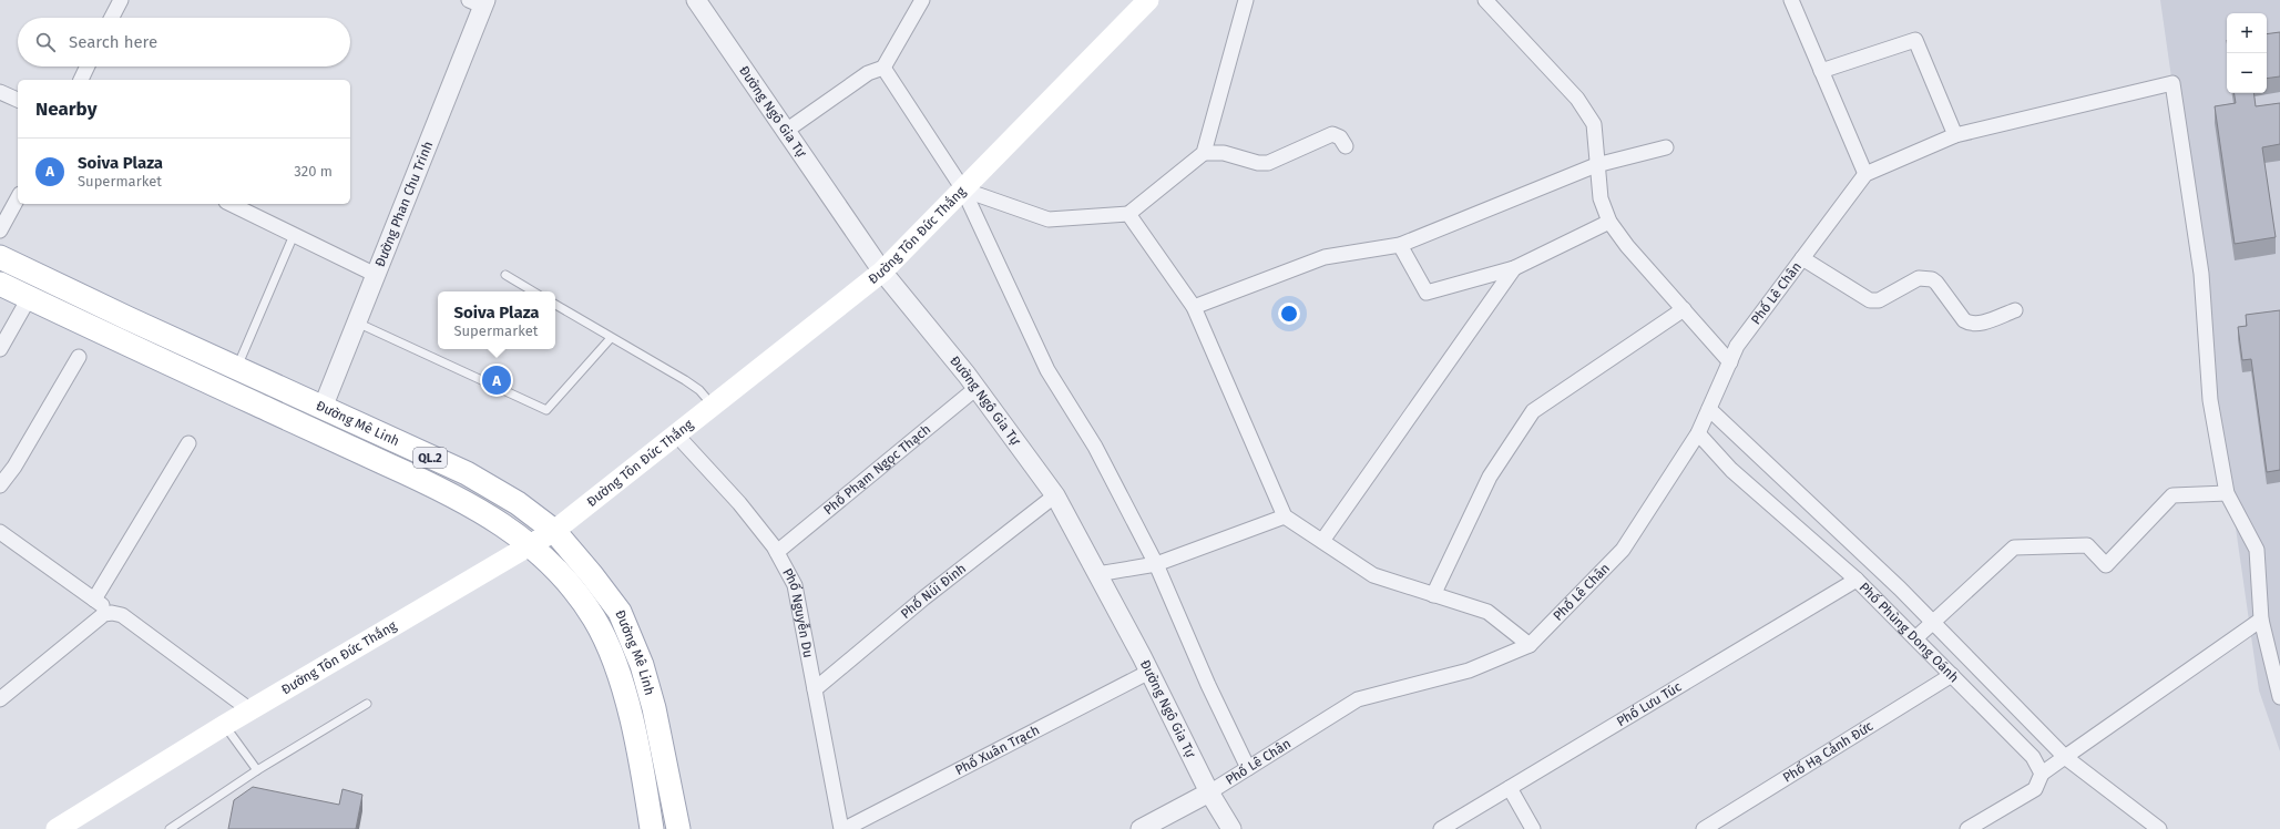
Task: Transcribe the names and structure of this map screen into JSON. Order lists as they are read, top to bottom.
{
  "streets": {
    "main road": ["Đường Tôn Đức Thắng", "Đường Mê Linh", "QL.2"],
    "street": [
      "Đường Ngô Gia Tự",
      "Đường Phan Chu Trinh",
      "Phố Lê Chân",
      "Phố Phạm Ngọc Thạch",
      "Phố Núi Đinh",
      "Phố Nguyễn Du",
      "Phố Phùng Dong Oánh",
      "Phố Lưu Túc",
      "Phố Xuân Trạch",
      "Phố Hạ Cảnh Đức"
    ]
  },
  "crossings": [
    ["Đường Ngô Gia Tự", "Đường Tôn Đức Thắng"],
    ["Đường Ngô Gia Tự", "Phố Lê Chân"],
    ["Đường Ngô Gia Tự", "Phố Phạm Ngọc Thạch"],
    ["Đường Ngô Gia Tự", "Phố Núi Đinh"],
    ["Đường Ngô Gia Tự", "Phố Xuân Trạch"],
    ["Đường Phan Chu Trinh", "Đường Mê Linh"],
    ["Đường Tôn Đức Thắng", "Đường Mê Linh"],
    ["Đường Tôn Đức Thắng", "Phố Nguyễn Du"],
    ["Phố Lê Chân", "Phố Phùng Dong Oánh"],
    ["Phố Phạm Ngọc Thạch", "Phố Nguyễn Du"],
    ["Phố Núi Đinh", "Phố Nguyễn Du"],
    ["Phố Nguyễn Du", "Phố Xuân Trạch"],
    ["Phố Phùng Dong Oánh", "Phố Lưu Túc"],
    ["Phố Phùng Dong Oánh", "Phố Hạ Cảnh Đức"]
  ],
  "page": {
    "map_buttons": ["+", "−"],
    "search": "Search here",
    "heading": "Nearby",
    "list": [
      {
        "mark": "A",
        "name": "Soiva Plaza",
        "note": "Supermarket",
        "value": "320 m"
      }
    ],
    "popup": ["Soiva Plaza", "Supermarket"],
    "pins": "A"
  }
}
